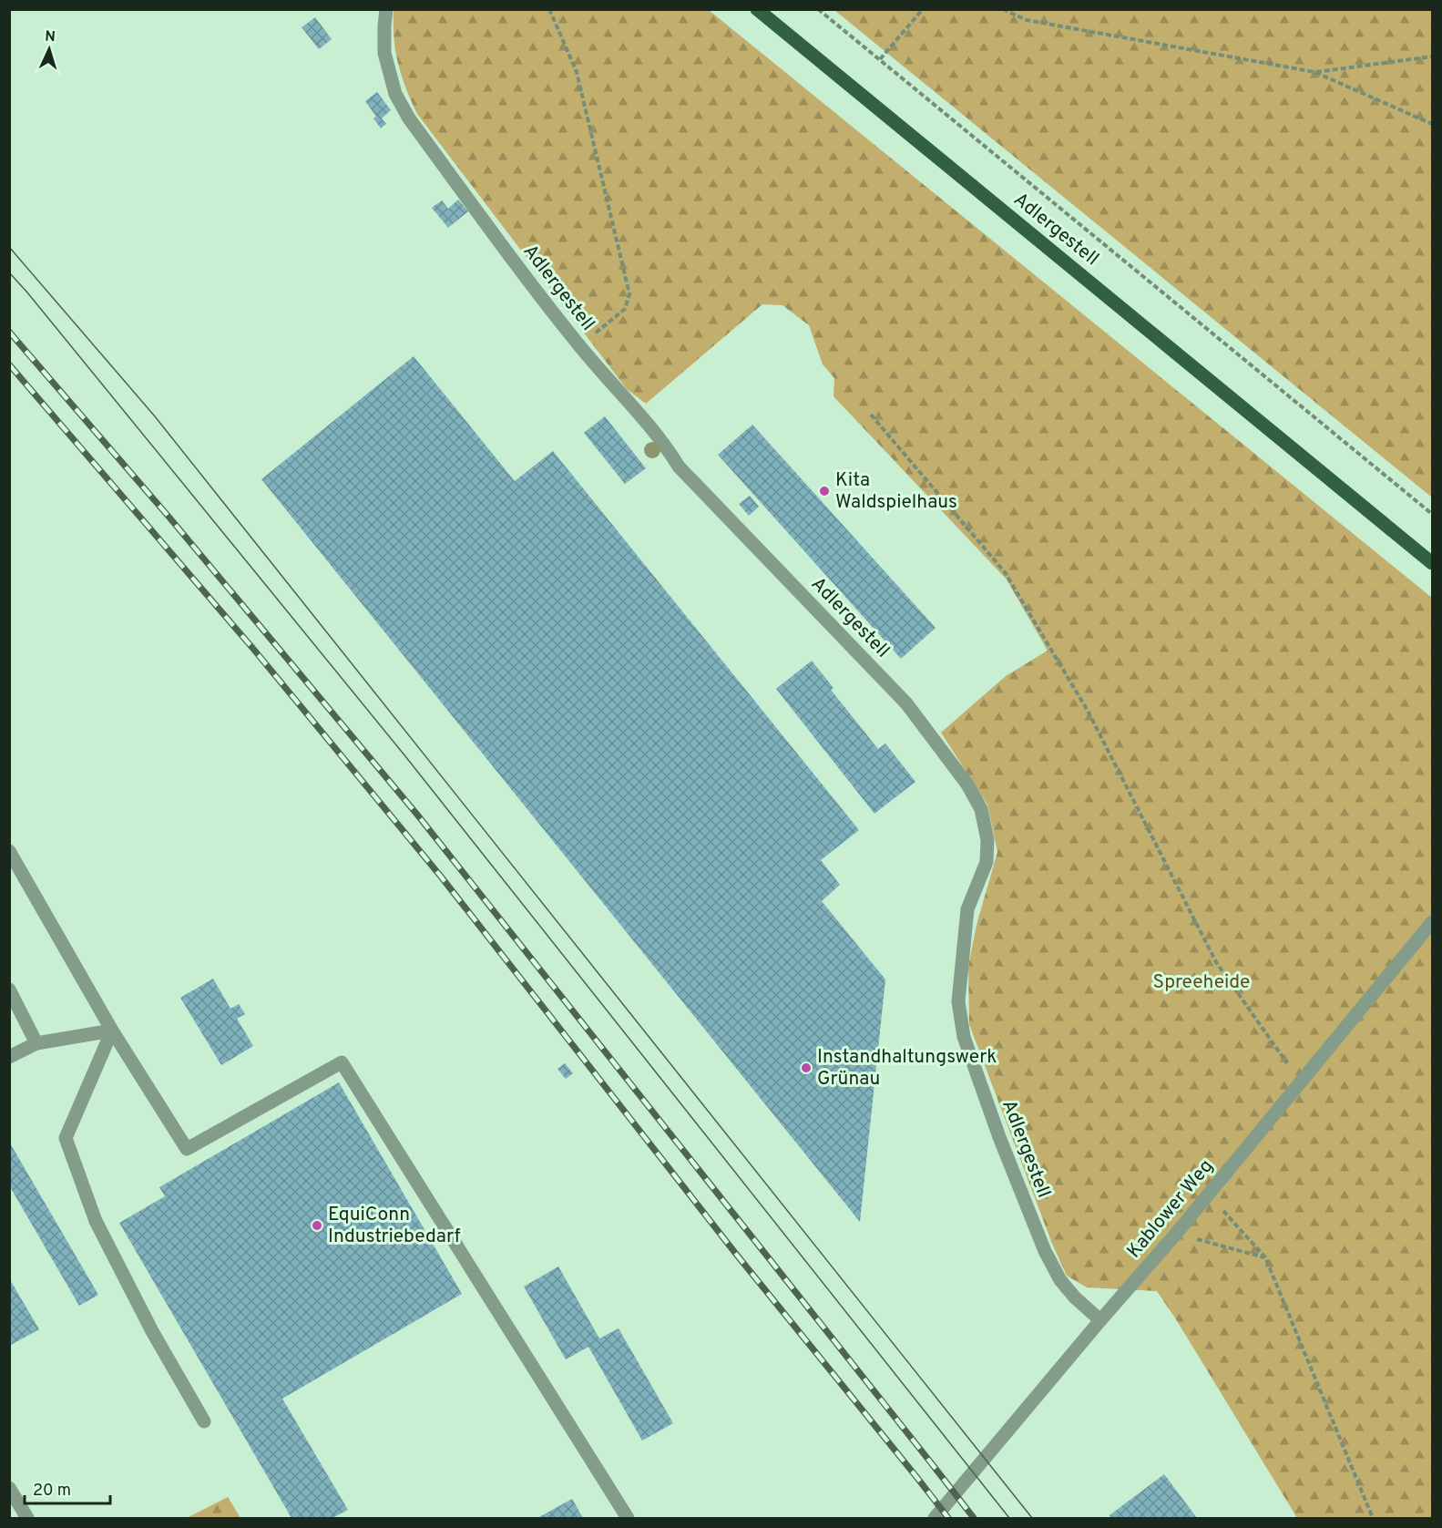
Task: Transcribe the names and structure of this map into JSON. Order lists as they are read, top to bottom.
{
  "streets": {
    "main road": ["Adlergestell"],
    "street": ["Kablower Weg"]
  },
  "crossings": [
    ["Adlergestell", "Kablower Weg"]
  ],
  "parks": ["Spreeheide"],
  "places": ["Kita Waldspielhaus", "Instandhaltungswerk Grünau", "EquiConn Industriebedarf"],
  "scale_bar": "20 m",
  "north": "top"
}
